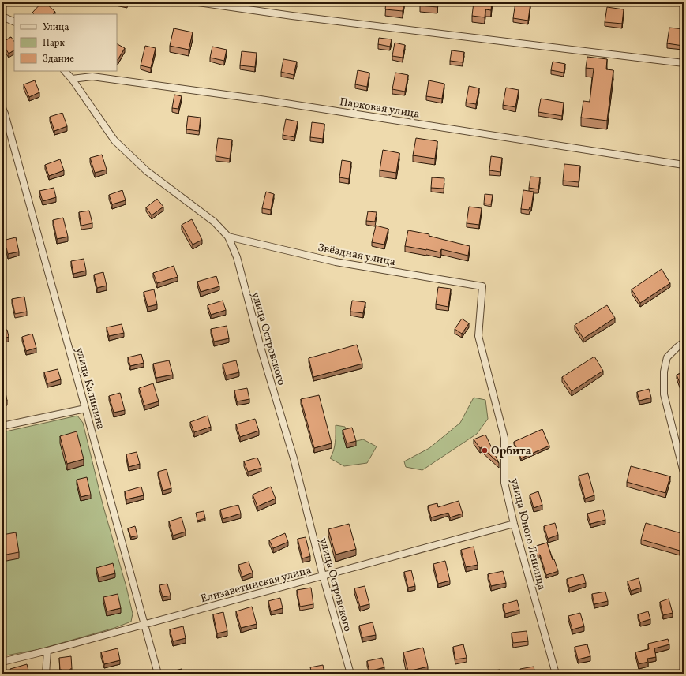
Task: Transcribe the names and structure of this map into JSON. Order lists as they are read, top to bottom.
{
  "streets": {
    "street": [
      "Парковая улица",
      "Звёздная улица",
      "улица Островского",
      "улица Калинина",
      "улица Юного Ленинца",
      "Елизаветинская улица"
    ]
  },
  "crossings": [
    ["Парковая улица", "улица Островского"],
    ["Звёздная улица", "улица Островского"],
    ["Звёздная улица", "улица Юного Ленинца"],
    ["улица Островского", "Елизаветинская улица"],
    ["улица Калинина", "Елизаветинская улица"],
    ["улица Юного Ленинца", "Елизаветинская улица"]
  ],
  "places": ["Орбита"],
  "legend": ["Улица", "Парк", "Здание"]
}
